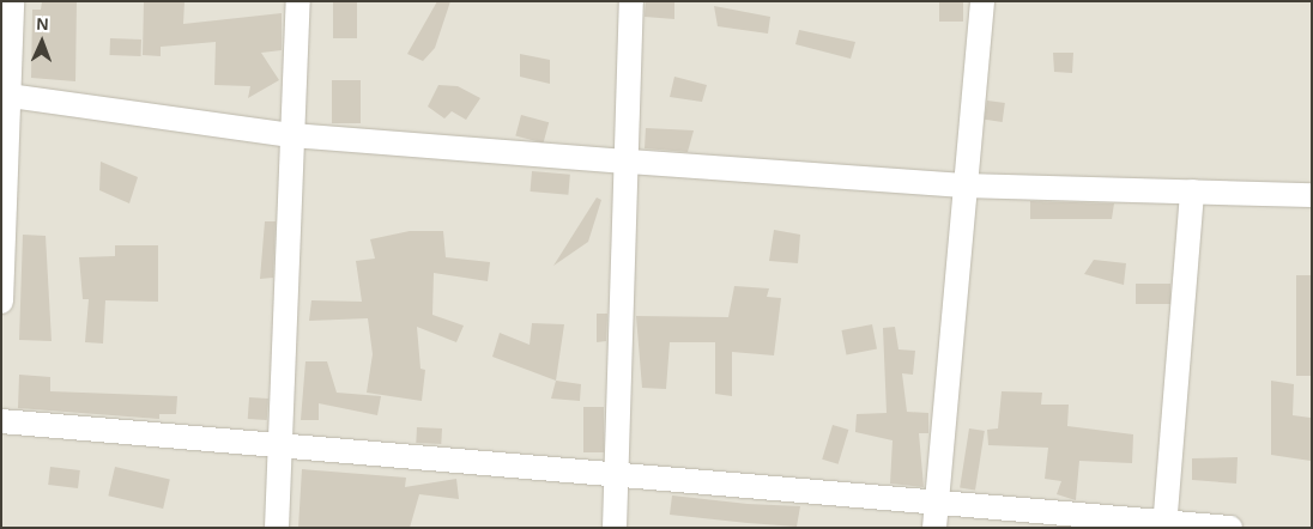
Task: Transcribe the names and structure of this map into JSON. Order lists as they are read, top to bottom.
{
  "north": "top"
}
